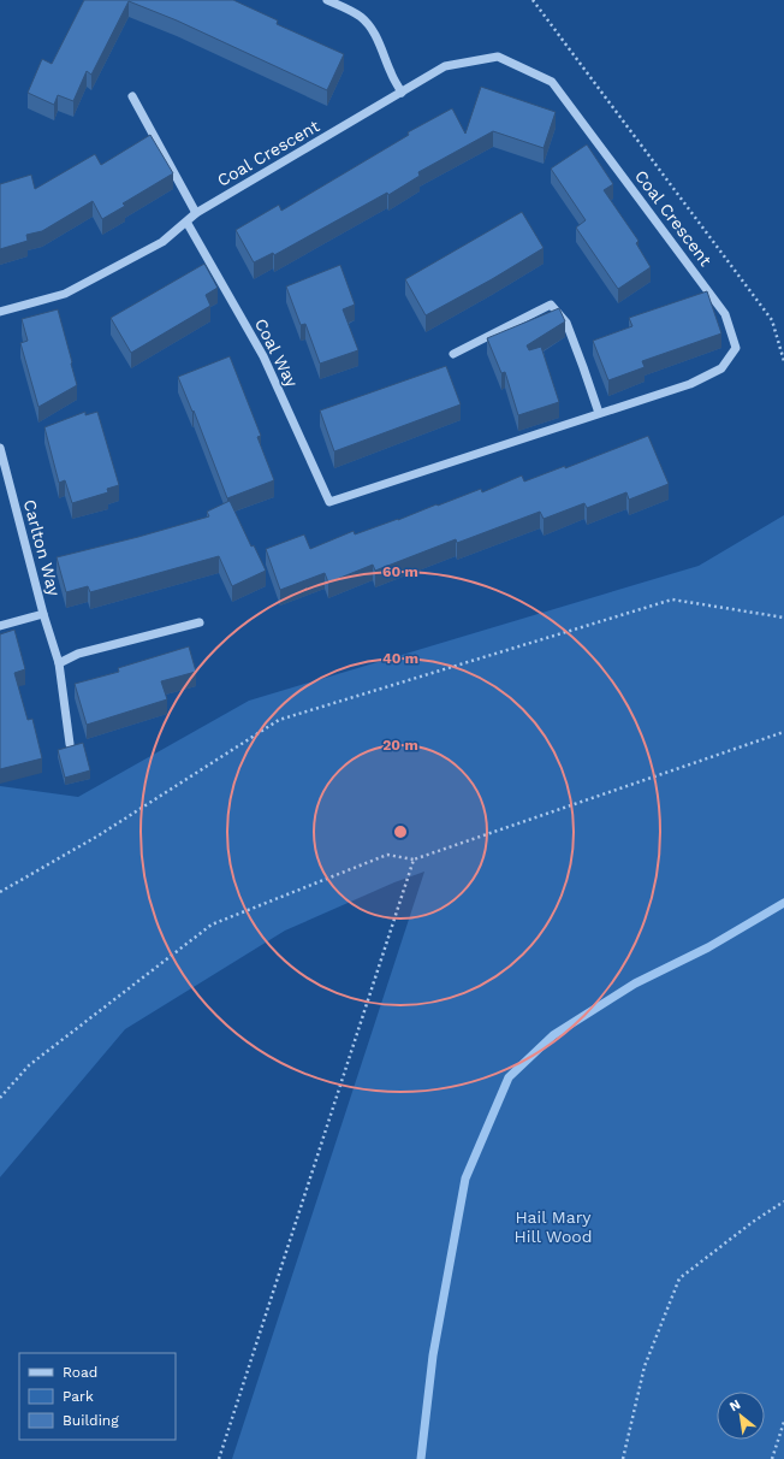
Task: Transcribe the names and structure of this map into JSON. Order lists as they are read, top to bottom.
{
  "streets": {
    "street": ["Coal Crescent", "Coal Way", "Carlton Way"]
  },
  "crossings": [
    ["Coal Crescent", "Coal Way"]
  ],
  "parks": ["Hail Mary Hill Wood"],
  "legend": ["Road", "Park", "Building"],
  "north": "top left",
  "rings": ["60 m", "40 m", "20 m"]
}
